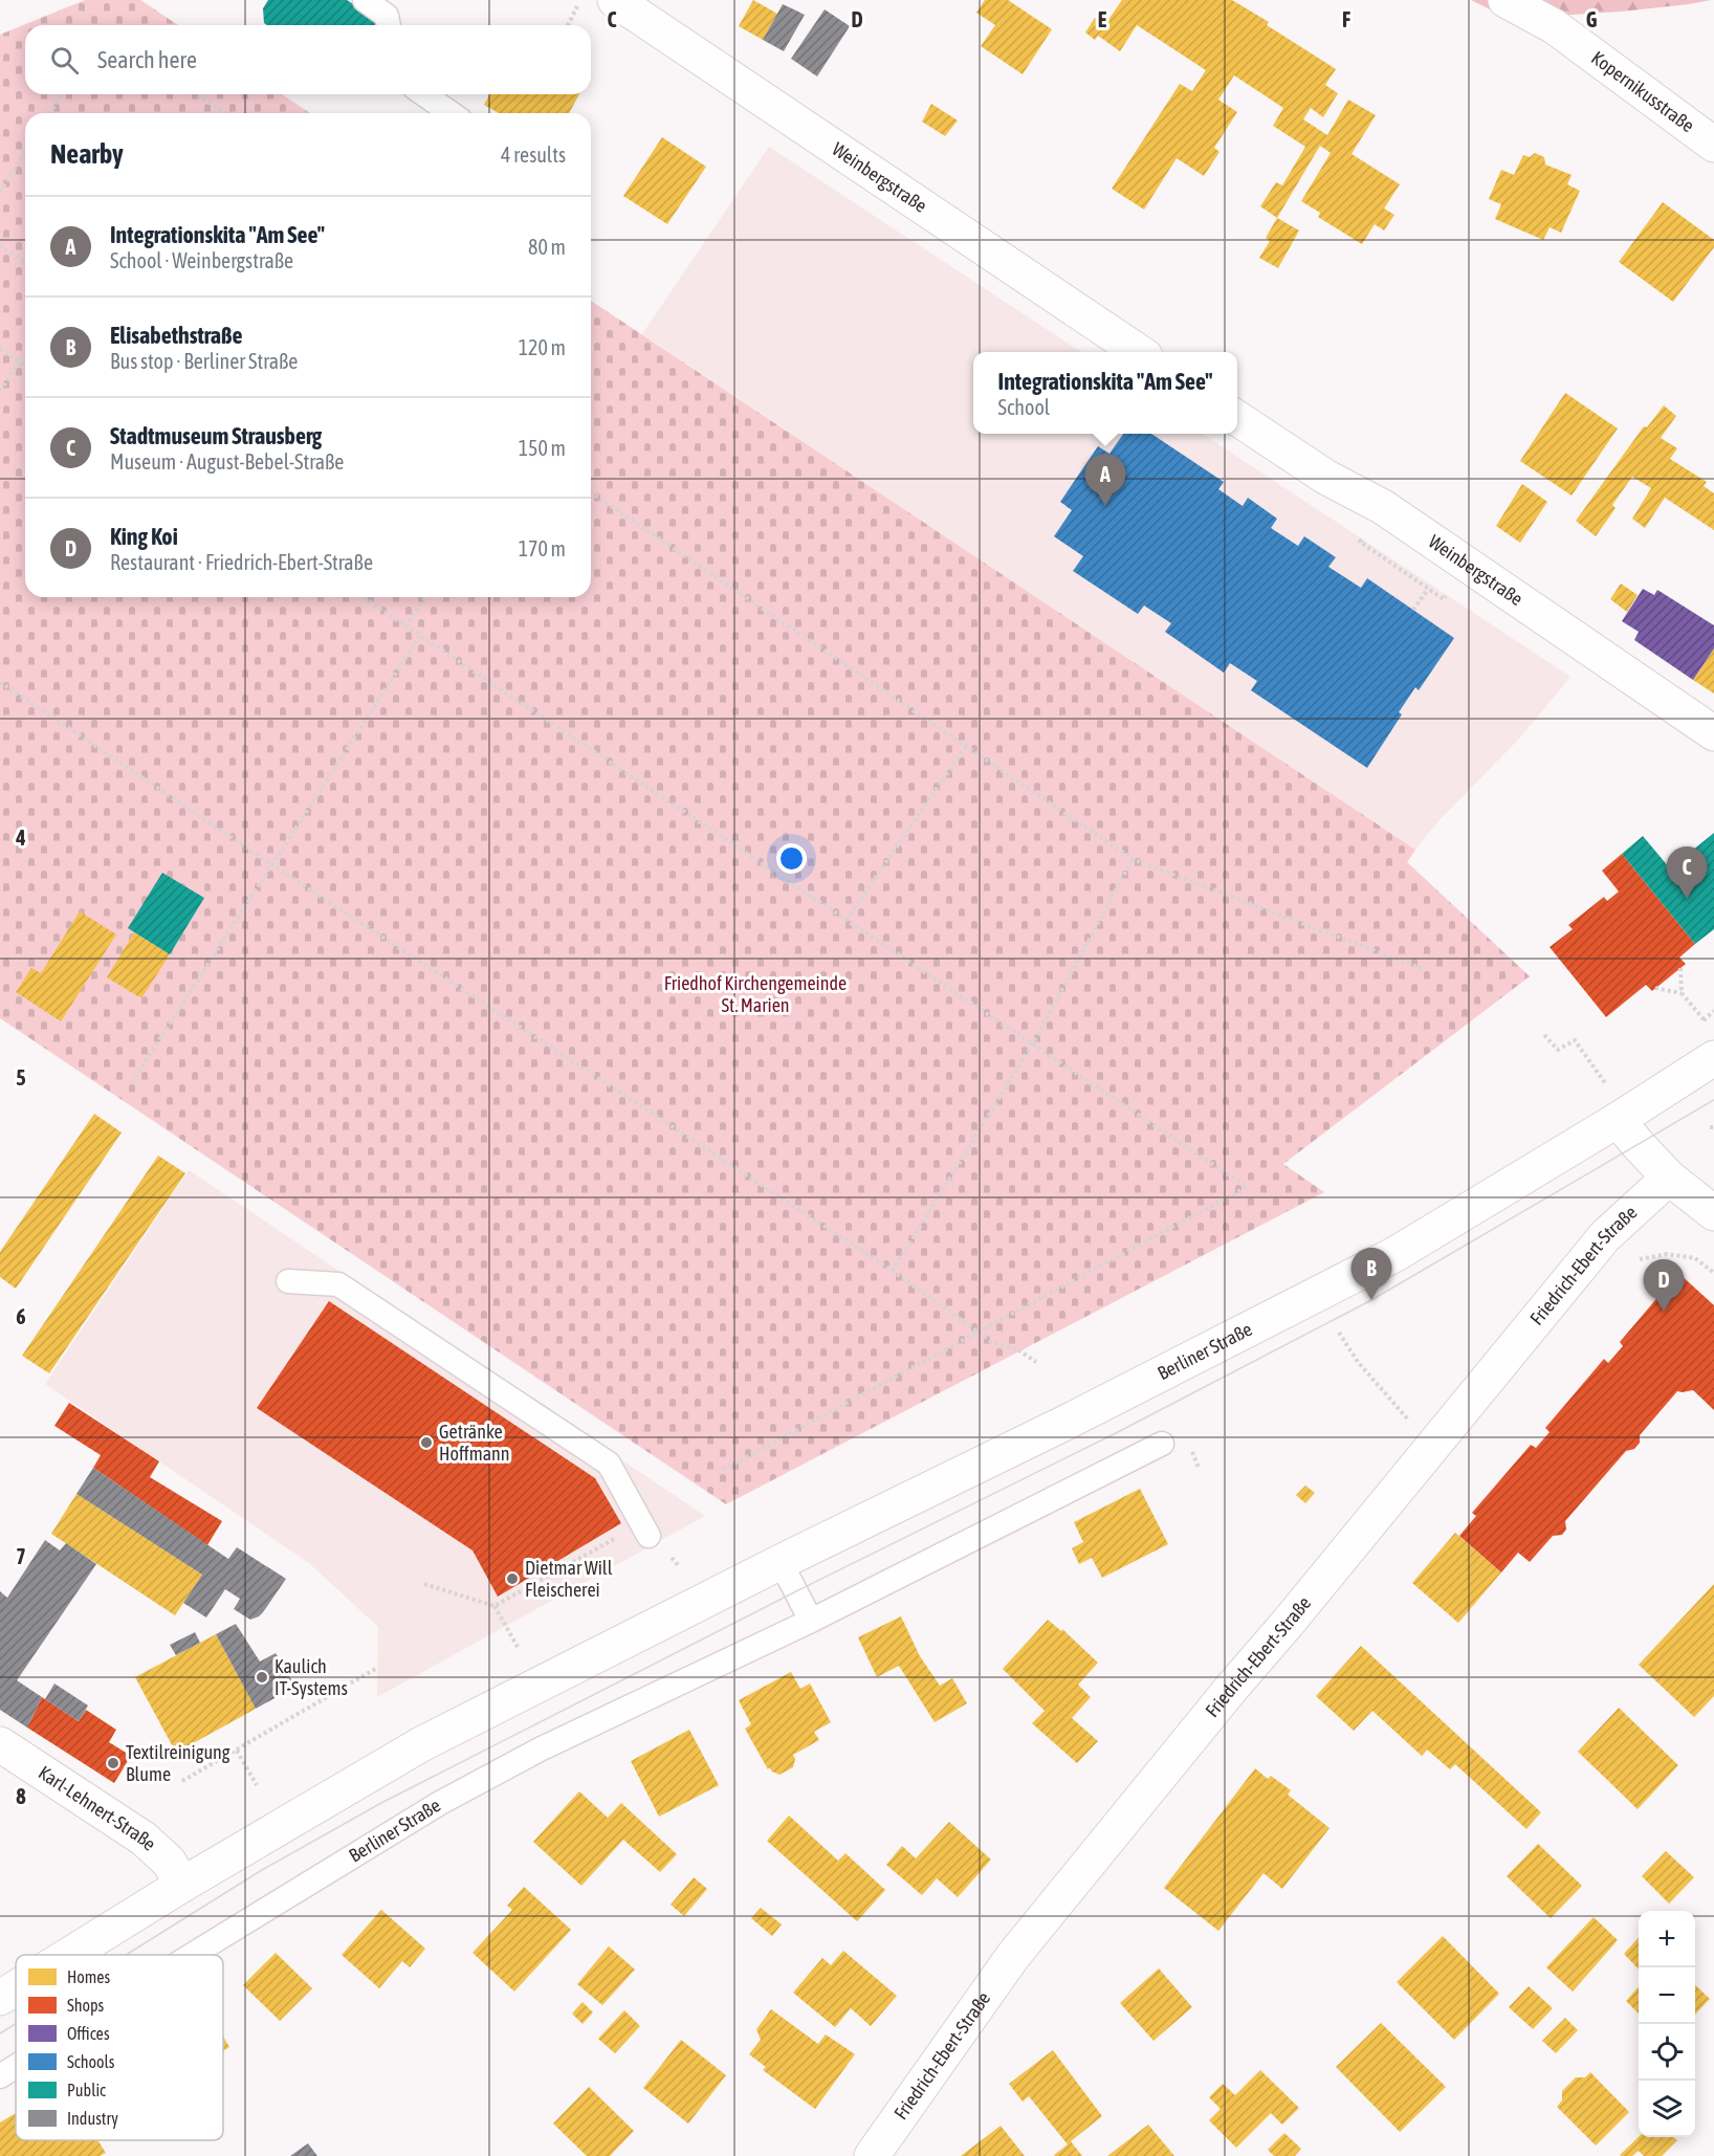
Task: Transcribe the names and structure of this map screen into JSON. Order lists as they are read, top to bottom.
{
  "streets": {
    "street": [
      "Kopernikusstraße",
      "Weinbergstraße",
      "Friedrich-Ebert-Straße",
      "Berliner Straße",
      "Karl-Lehnert-Straße"
    ]
  },
  "crossings": [
    ["Berliner Straße", "Karl-Lehnert-Straße"]
  ],
  "parks": ["Friedhof Kirchengemeinde St. Marien"],
  "places": [
    "Getränke Hoffmann",
    "Dietmar Will Fleischerei",
    "Kaulich IT-Systems",
    "Textilreinigung Blume"
  ],
  "legend": [
    "Homes",
    "Shops",
    "Offices",
    "Schools",
    "Public",
    "Industry"
  ],
  "page": {
    "search": "Search here",
    "heading": ["Nearby", "4 results"],
    "list": [
      {
        "mark": "A",
        "name": "Integrationskita \"Am See\"",
        "note": "School · Weinbergstraße",
        "value": "80 m"
      },
      {
        "mark": "B",
        "name": "Elisabethstraße",
        "note": "Bus stop · Berliner Straße",
        "value": "120 m"
      },
      {
        "mark": "C",
        "name": "Stadtmuseum Strausberg",
        "note": "Museum · August-Bebel-Straße",
        "value": "150 m"
      },
      {
        "mark": "D",
        "name": "King Koi",
        "note": "Restaurant · Friedrich-Ebert-Straße",
        "value": "170 m"
      }
    ],
    "popup": ["Integrationskita \"Am See\"", "School"],
    "pins": [
      "A",
      "C",
      "B",
      "D"
    ],
    "map_buttons": ["+", "−"]
  },
  "grid": {
    "columns": [
      "C",
      "D",
      "E",
      "F",
      "G"
    ],
    "rows": [
      "4",
      "5",
      "6",
      "7",
      "8"
    ]
  }
}
